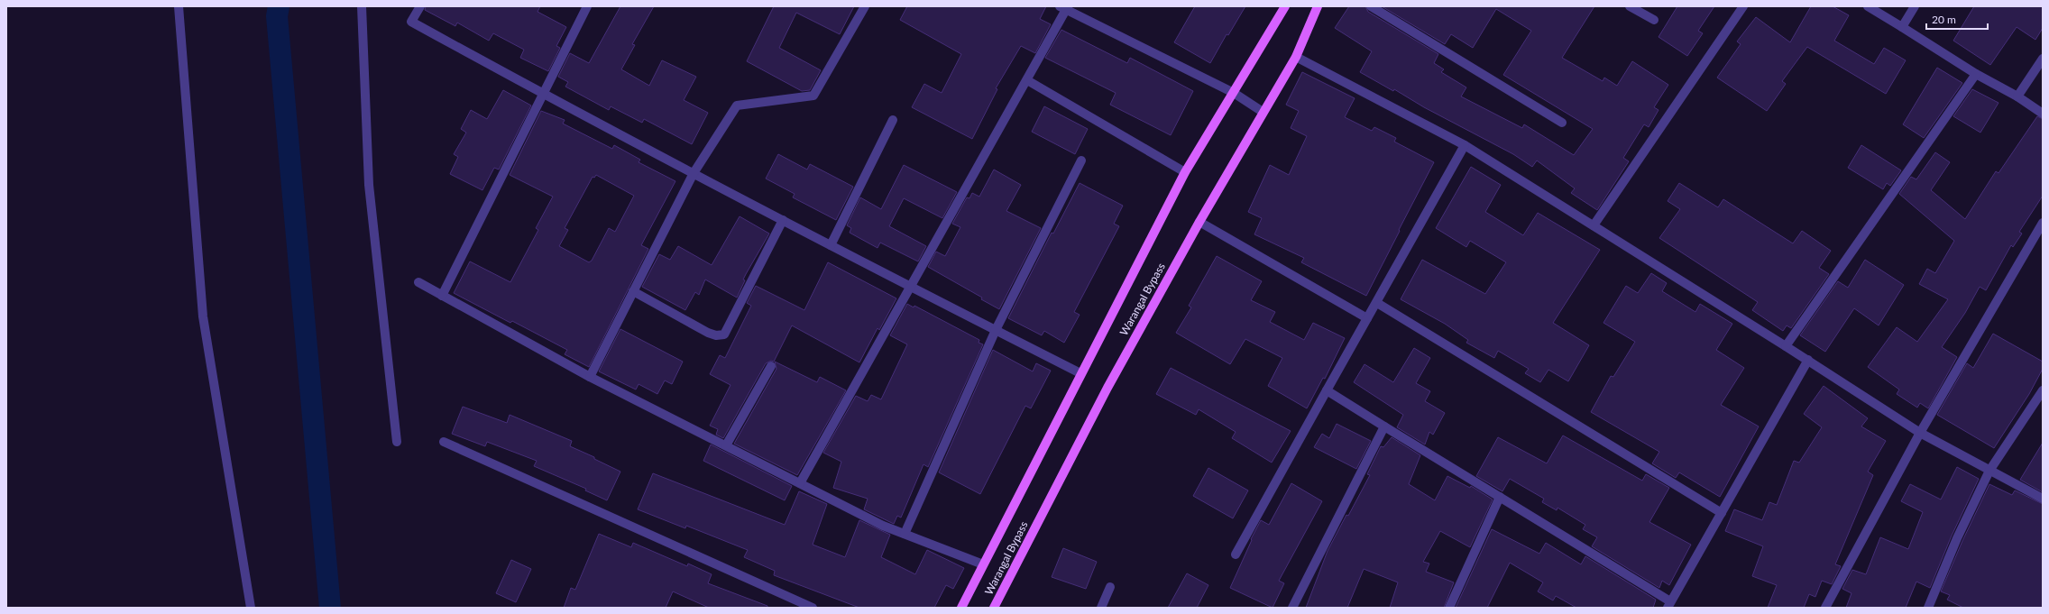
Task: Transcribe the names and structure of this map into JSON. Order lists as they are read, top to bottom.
{
  "streets": {
    "main road": ["Warangal Bypass"]
  },
  "scale_bar": "20 m"
}
